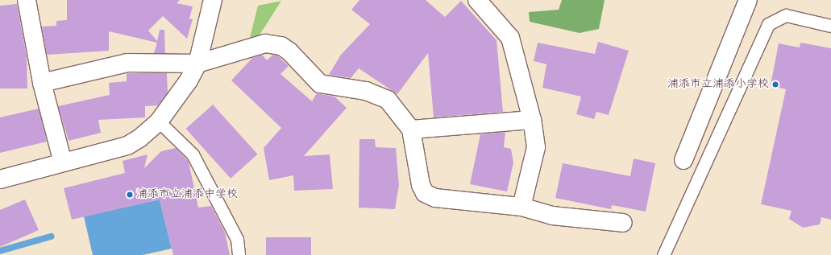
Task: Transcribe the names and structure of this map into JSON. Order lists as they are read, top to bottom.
{
  "places": ["浦添市立浦添小学校", "浦添市立浦添中学校"]
}
